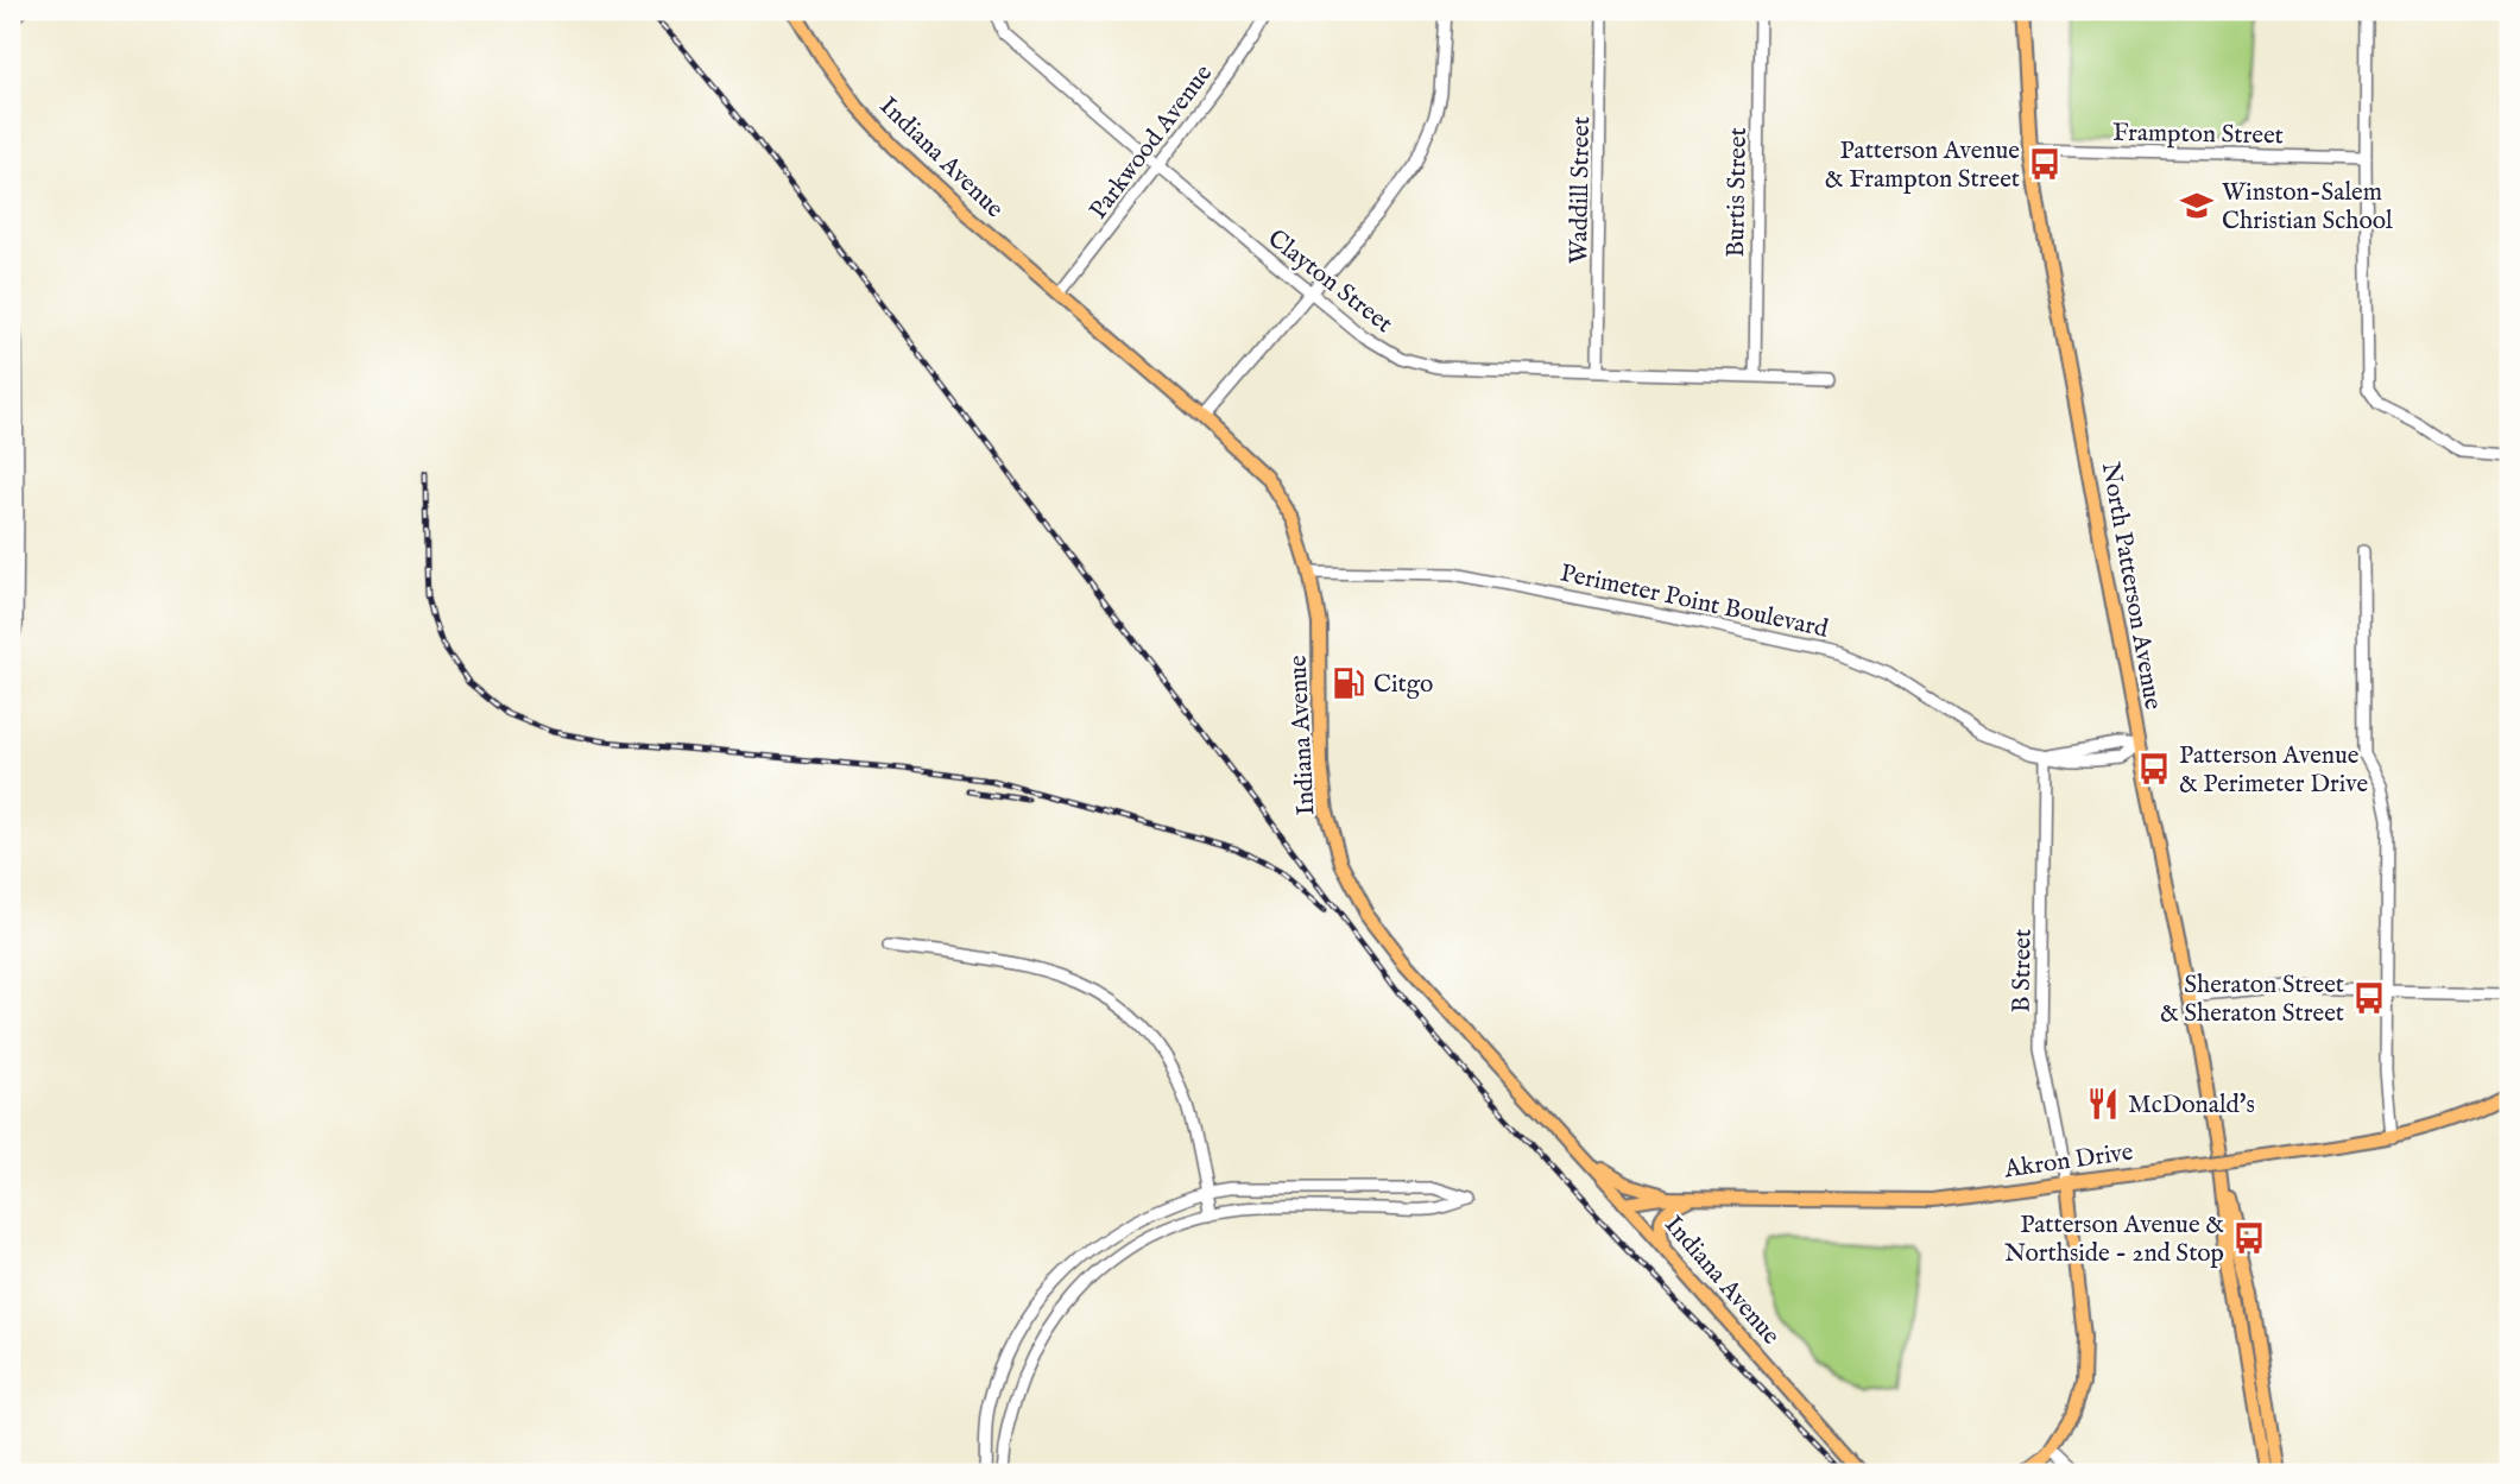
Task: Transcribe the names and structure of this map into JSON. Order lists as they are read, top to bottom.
{
  "streets": {
    "main road": ["Indiana Avenue", "North Patterson Avenue", "Akron Drive"],
    "street": [
      "Frampton Street",
      "Parkwood Avenue",
      "Waddill Street",
      "Burtis Street",
      "Clayton Street",
      "Perimeter Point Boulevard",
      "B Street"
    ]
  },
  "crossings": [
    ["Frampton Street", "North Patterson Avenue"],
    ["Parkwood Avenue", "Indiana Avenue"],
    ["Parkwood Avenue", "Clayton Street"],
    ["Indiana Avenue", "Perimeter Point Boulevard"],
    ["Indiana Avenue", "Akron Drive"],
    ["Waddill Street", "Clayton Street"],
    ["Burtis Street", "Clayton Street"],
    ["North Patterson Avenue", "Perimeter Point Boulevard"],
    ["Perimeter Point Boulevard", "B Street"],
    ["B Street", "Akron Drive"]
  ],
  "places": {
    "bus stop": [
      "Patterson Avenue & Frampton Street",
      "Patterson Avenue & Perimeter Drive",
      "Sheraton Street & Sheraton Street",
      "Patterson Avenue & Northside - 2nd Stop"
    ],
    "school or university": ["Winston-Salem Christian School"],
    "fuel station": ["Citgo"],
    "restaurant": ["McDonald's"]
  }
}
